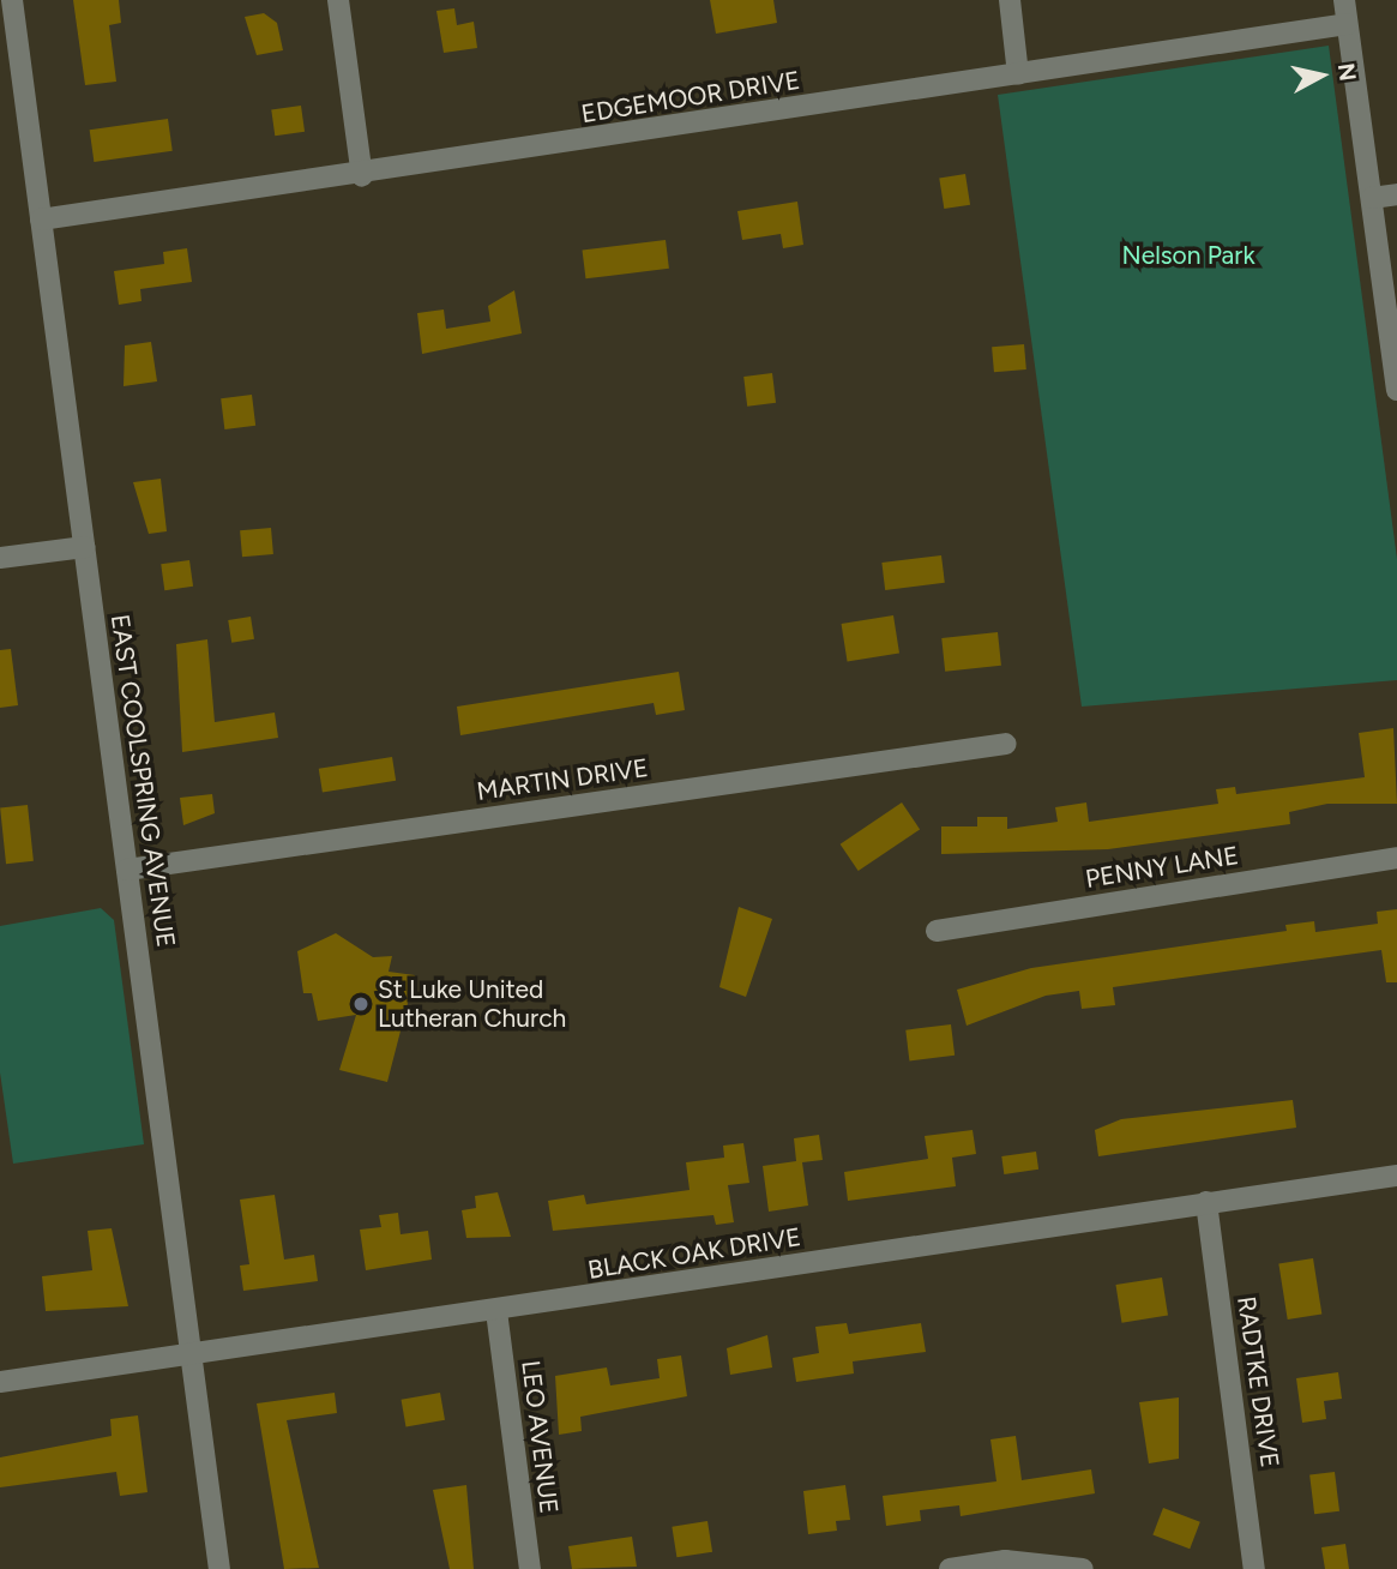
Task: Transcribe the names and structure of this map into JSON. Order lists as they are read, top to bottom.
{
  "streets": {
    "street": [
      "EDGEMOOR DRIVE",
      "MARTIN DRIVE",
      "EAST COOLSPRING AVENUE",
      "PENNY LANE",
      "BLACK OAK DRIVE",
      "RADTKE DRIVE",
      "LEO AVENUE"
    ]
  },
  "crossings": [
    ["EDGEMOOR DRIVE", "EAST COOLSPRING AVENUE"],
    ["MARTIN DRIVE", "EAST COOLSPRING AVENUE"],
    ["EAST COOLSPRING AVENUE", "BLACK OAK DRIVE"],
    ["BLACK OAK DRIVE", "RADTKE DRIVE"],
    ["BLACK OAK DRIVE", "LEO AVENUE"]
  ],
  "parks": ["Nelson Park"],
  "places": ["St Luke United Lutheran Church"],
  "north": "right"
}
